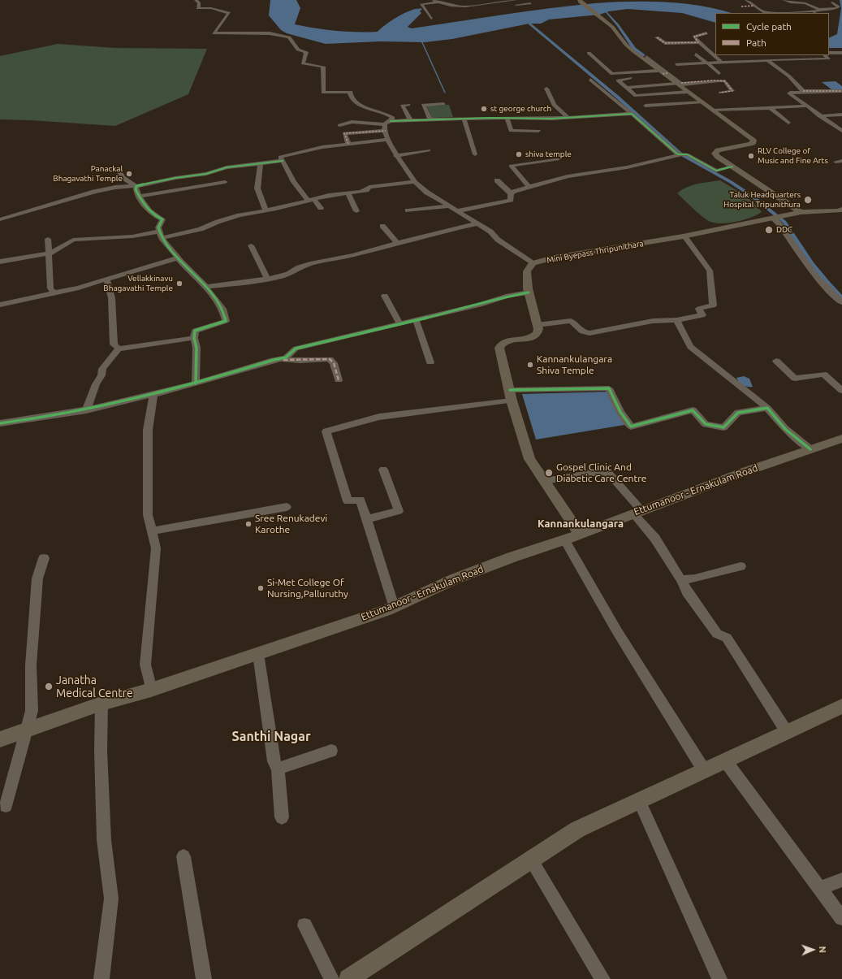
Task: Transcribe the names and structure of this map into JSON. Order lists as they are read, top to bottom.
{
  "streets": {
    "main road": ["Mini Byepass Thripunithara", "Ettumanoor - Ernakulam Road"]
  },
  "districts": ["Kannankulangara", "Santhi Nagar"],
  "places": [
    "st george church",
    "shiva temple",
    "RLV College of Music and Fine Arts",
    "Panackal Bhagavathi Temple",
    "Taluk Headquarters Hospital Tripunithura",
    "DDC",
    "Vellakkinavu Bhagavathi Temple",
    "Kannankulangara Shiva Temple",
    "Gospel Clinic And Diabetic Care Centre",
    "Sree Renukadevi Karothe",
    "Si-Met College Of Nursing,Palluruthy",
    "Janatha Medical Centre"
  ],
  "legend": ["Cycle path", "Path"],
  "north": "right"
}
